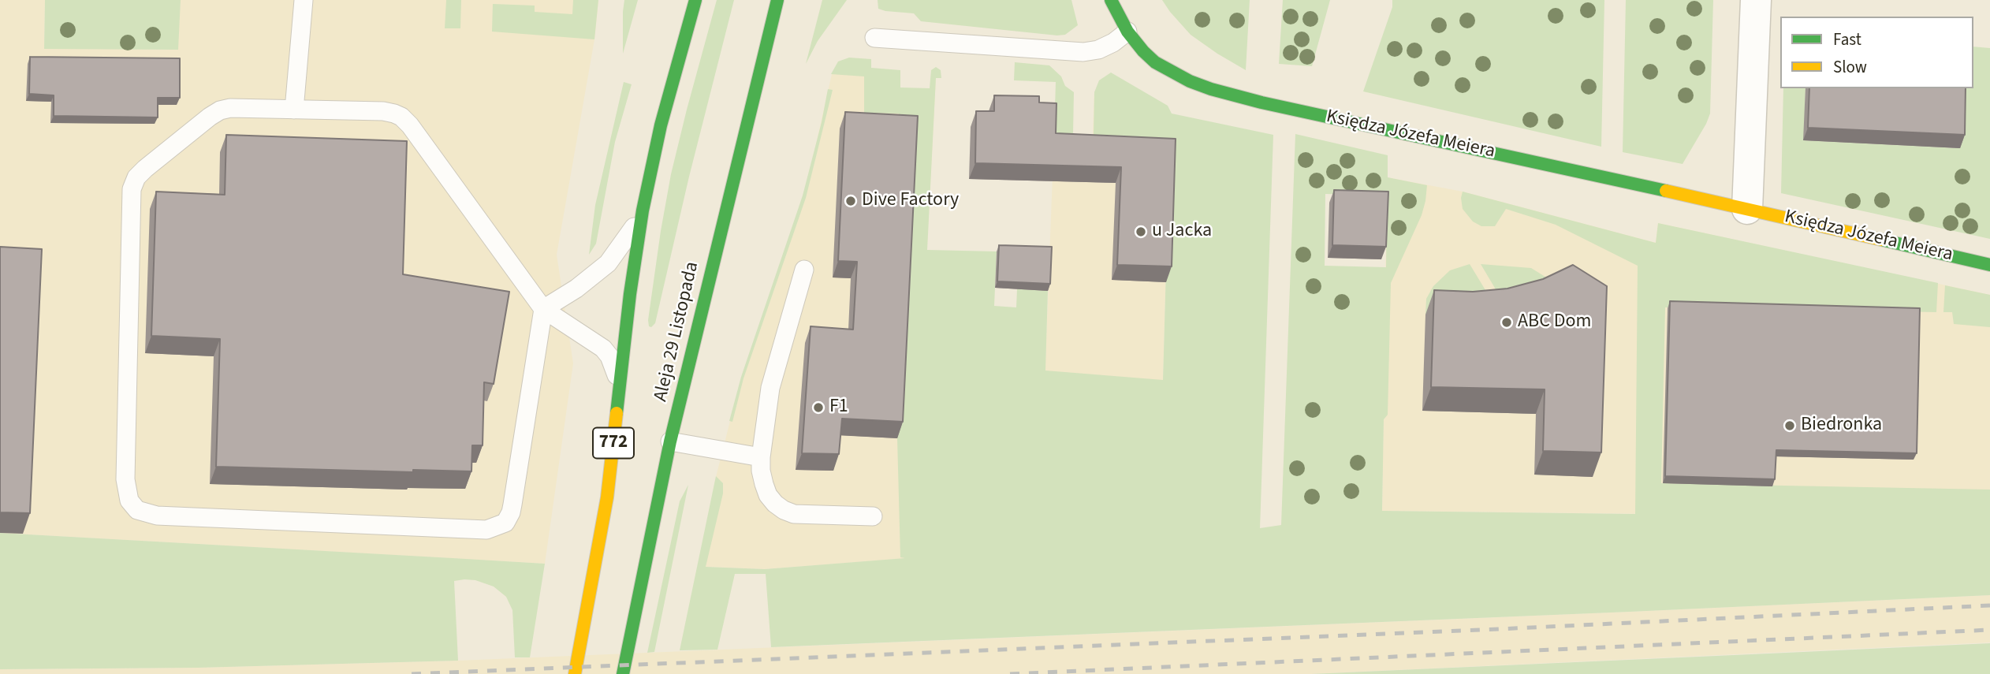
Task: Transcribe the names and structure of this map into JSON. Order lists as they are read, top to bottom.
{
  "streets": {
    "main road": ["Księdza Józefa Meiera", "Aleja 29 Listopada", "772"]
  },
  "places": [
    "Dive Factory",
    "u Jacka",
    "ABC Dom",
    "F1",
    "Biedronka"
  ],
  "legend": ["Fast", "Slow"]
}
